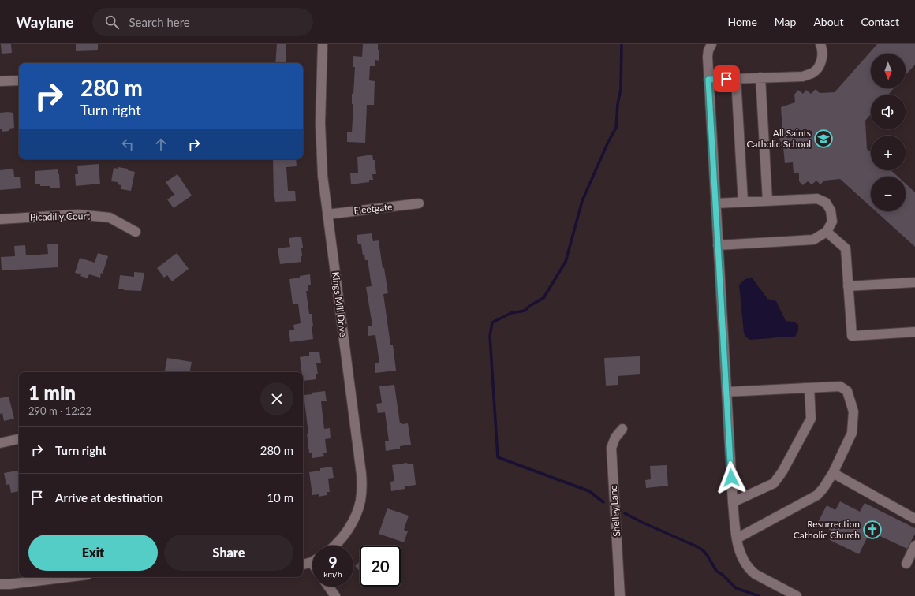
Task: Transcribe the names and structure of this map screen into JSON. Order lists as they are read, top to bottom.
{
  "streets": {
    "street": [
      "Fleetgate",
      "Picadilly Court",
      "Kings Mill Drive",
      "Shelley Lane"
    ]
  },
  "crossings": [
    ["Fleetgate", "Kings Mill Drive"]
  ],
  "places": {
    "school or university": ["All Saints Catholic School"],
    "church": ["Resurrection Catholic Church"]
  },
  "north": "bottom",
  "page": {
    "header": "Waylane",
    "search": "Search here",
    "nav": [
      "Home",
      "Map",
      "About",
      "Contact"
    ],
    "map_buttons": ["+", "−"],
    "turn": ["280 m", "Turn right"],
    "heading": ["1 min", "290 m · 12:22"],
    "list": [
      {
        "name": "Turn right",
        "value": "280 m"
      },
      {
        "name": "Arrive at destination",
        "value": "10 m"
      }
    ],
    "buttons": ["Exit", "Share"],
    "speed": "9 km/h",
    "limit": "20"
  }
}
